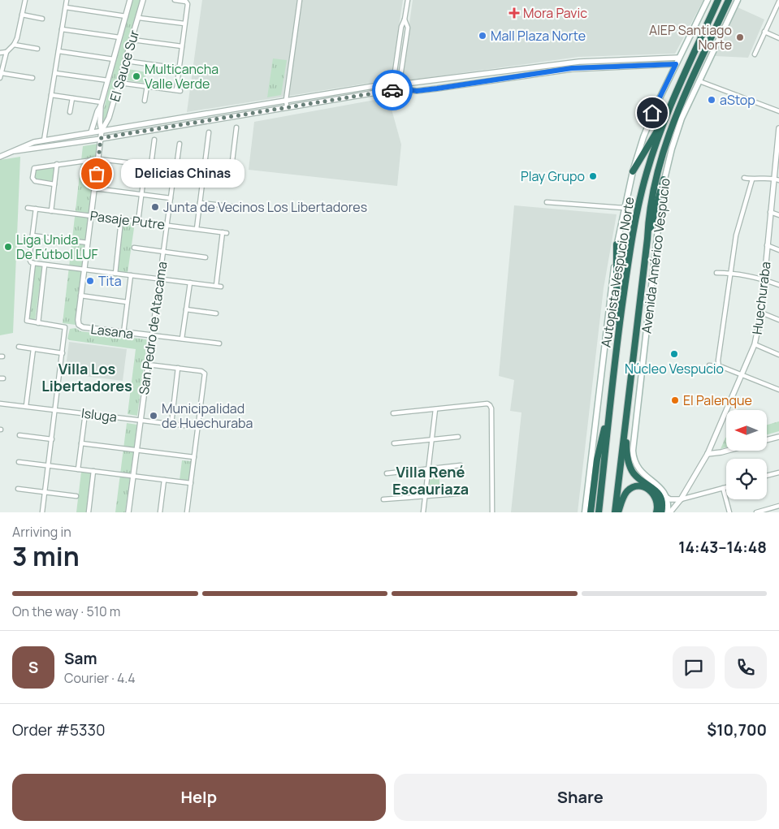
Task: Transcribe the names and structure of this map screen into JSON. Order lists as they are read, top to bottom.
{
  "streets": {
    "highway": ["Autopista Vespucio Norte"],
    "main road": ["Avenida Américo Vespucio"],
    "street": [
      "El Sauce Sur",
      "Pasaje Putre",
      "Huechuraba",
      "San Pedro de Atacama",
      "Lasana",
      "Isluga"
    ]
  },
  "crossings": [
    ["Pasaje Putre", "San Pedro de Atacama"],
    ["San Pedro de Atacama", "Lasana"],
    ["San Pedro de Atacama", "Isluga"]
  ],
  "districts": ["Villa Los Libertadores", "Villa René Escauriaza"],
  "places": {
    "health": ["Mora Pavic"],
    "other": [
      "Mall Plaza Norte",
      "AIEP Santiago Norte",
      "Multicancha Valle Verde",
      "aStop",
      "Delicias Chinas",
      "Play Grupo",
      "Junta de Vecinos Los Libertadores",
      "Liga Unida De Fútbol LUF",
      "Tita",
      "Núcleo Vespucio",
      "El Palenque",
      "Municipalidad de Huechuraba"
    ]
  },
  "north": "left",
  "page": {
    "bubble": "Delicias Chinas",
    "heading": ["3 min", "Arriving in", "14:43–14:48"],
    "panel": [
      "Sam",
      "Courier · 4.4",
      "Order #5330",
      "$10,700"
    ],
    "bar": "On the way · 510 m",
    "round": "S",
    "buttons": ["Help", "Share"]
  }
}
